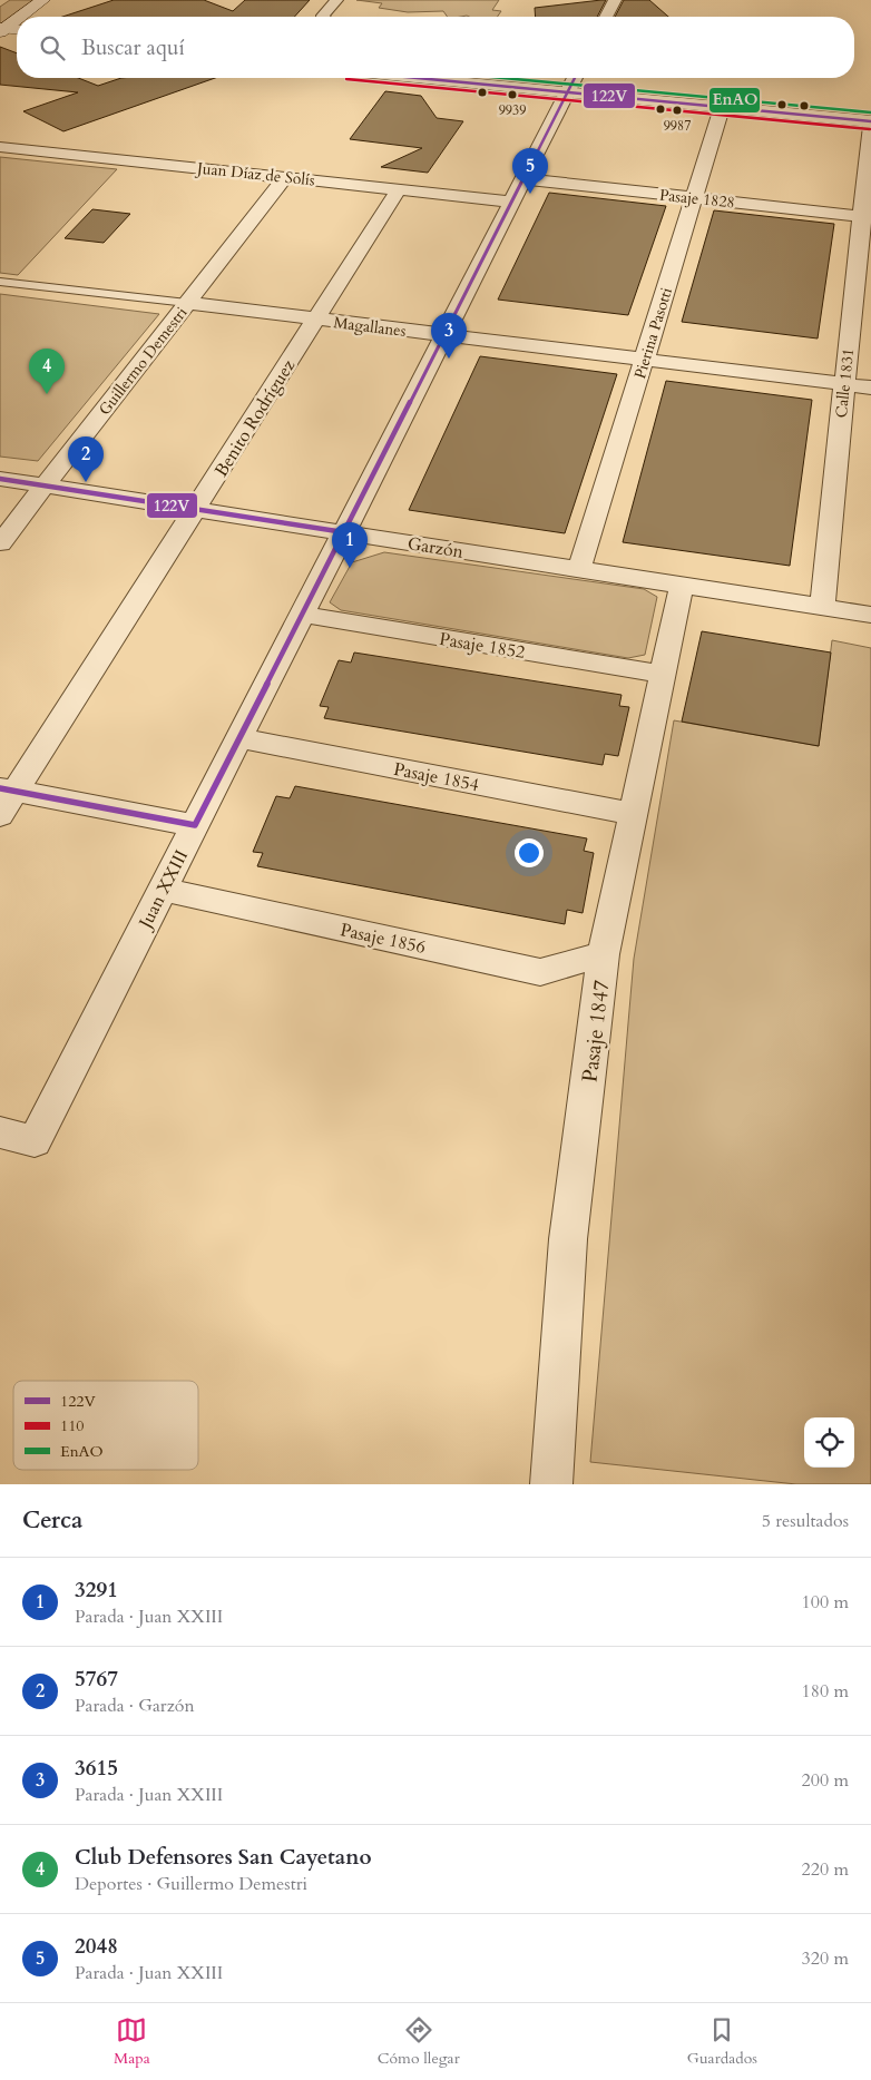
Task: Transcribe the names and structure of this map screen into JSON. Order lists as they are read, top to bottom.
{
  "streets": {
    "street": [
      "Juan Díaz de Solís",
      "Pasaje 1828",
      "Magallanes",
      "Pierina Pasotti",
      "Guillermo Demestri",
      "Calle 1831",
      "Benito Rodríguez",
      "Garzón",
      "Pasaje 1852",
      "Pasaje 1854",
      "Juan XXIII",
      "Pasaje 1856",
      "Pasaje 1847"
    ]
  },
  "crossings": [
    ["Juan Díaz de Solís", "Guillermo Demestri"],
    ["Juan Díaz de Solís", "Benito Rodríguez"],
    ["Juan Díaz de Solís", "Juan XXIII"],
    ["Pasaje 1828", "Pierina Pasotti"],
    ["Pasaje 1828", "Calle 1831"],
    ["Pasaje 1828", "Juan XXIII"],
    ["Magallanes", "Pierina Pasotti"],
    ["Magallanes", "Guillermo Demestri"],
    ["Magallanes", "Calle 1831"],
    ["Magallanes", "Benito Rodríguez"],
    ["Magallanes", "Juan XXIII"],
    ["Pierina Pasotti", "Garzón"],
    ["Guillermo Demestri", "Garzón"],
    ["Calle 1831", "Garzón"],
    ["Benito Rodríguez", "Garzón"],
    ["Garzón", "Juan XXIII"],
    ["Garzón", "Pasaje 1847"],
    ["Pasaje 1852", "Juan XXIII"],
    ["Pasaje 1852", "Pasaje 1847"],
    ["Pasaje 1854", "Juan XXIII"],
    ["Pasaje 1854", "Pasaje 1847"],
    ["Juan XXIII", "Pasaje 1856"],
    ["Pasaje 1856", "Pasaje 1847"]
  ],
  "places": ["9939", "9987"],
  "lines": ["transit line 122V", "transit line EnAO", "transit line 110"],
  "legend": ["122V", "110", "EnAO"],
  "page": {
    "search": "Buscar aquí",
    "pins": [
      "5",
      "3",
      "4",
      "2",
      "1"
    ],
    "heading": ["Cerca", "5 resultados"],
    "list": [
      {
        "mark": "1",
        "name": "3291",
        "note": "Parada · Juan XXIII",
        "value": "100 m"
      },
      {
        "mark": "2",
        "name": "5767",
        "note": "Parada · Garzón",
        "value": "180 m"
      },
      {
        "mark": "3",
        "name": "3615",
        "note": "Parada · Juan XXIII",
        "value": "200 m"
      },
      {
        "mark": "4",
        "name": "Club Defensores San Cayetano",
        "note": "Deportes · Guillermo Demestri",
        "value": "220 m"
      },
      {
        "mark": "5",
        "name": "2048",
        "note": "Parada · Juan XXIII",
        "value": "320 m"
      }
    ],
    "nav": ["Mapa", "Cómo llegar", "Guardados"]
  }
}
